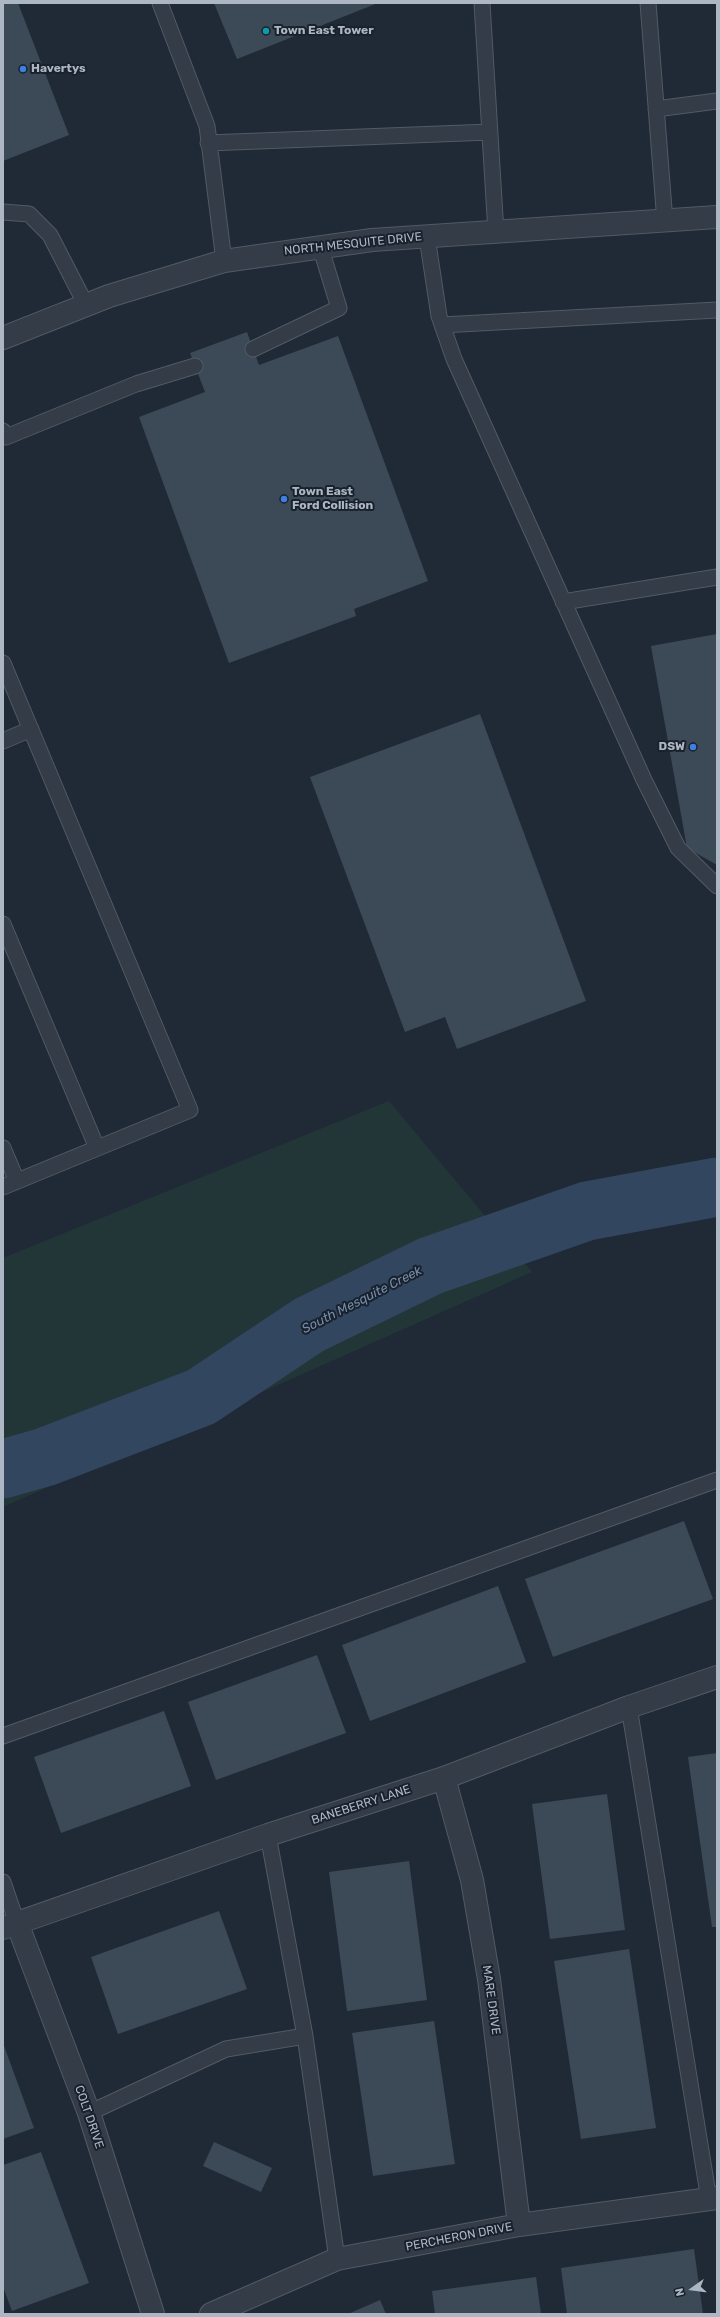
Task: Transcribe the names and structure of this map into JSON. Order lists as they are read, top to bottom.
{
  "streets": {
    "street": [
      "NORTH MESQUITE DRIVE",
      "BANEBERRY LANE",
      "MARE DRIVE",
      "COLT DRIVE",
      "PERCHERON DRIVE"
    ]
  },
  "crossings": [
    ["BANEBERRY LANE", "MARE DRIVE"],
    ["BANEBERRY LANE", "COLT DRIVE"],
    ["MARE DRIVE", "PERCHERON DRIVE"]
  ],
  "water": ["South Mesquite Creek"],
  "places": [
    "Town East Tower",
    "Havertys",
    "Town East Ford Collision",
    "DSW"
  ],
  "north": "left"
}
